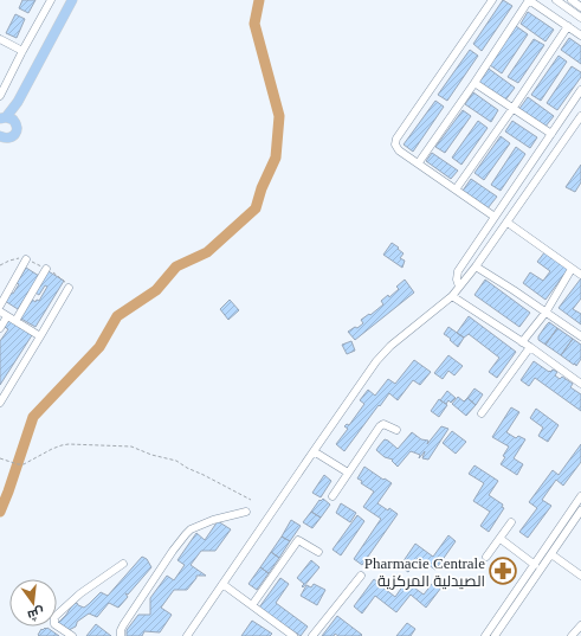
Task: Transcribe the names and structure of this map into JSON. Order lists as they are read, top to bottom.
{
  "places": {
    "pharmacy": ["Pharmacie Centrale الصيدلية المركزية"]
  },
  "north": "bottom"
}
